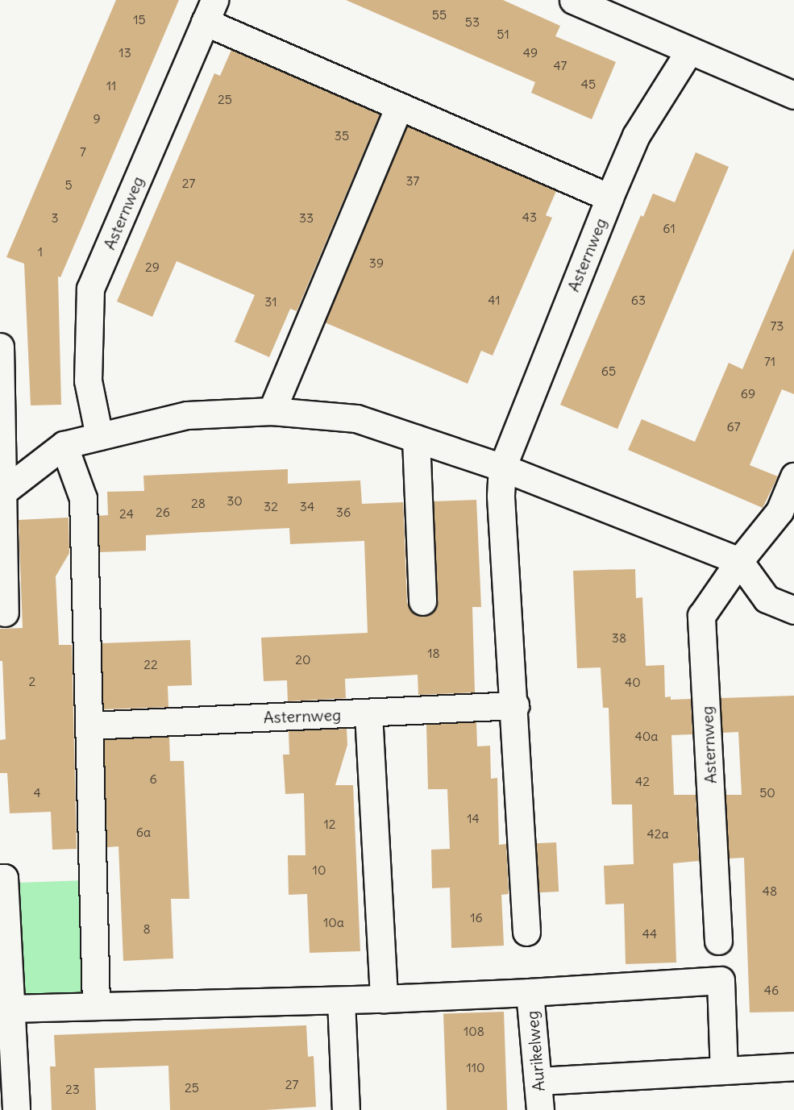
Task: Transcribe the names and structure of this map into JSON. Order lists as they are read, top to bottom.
{
  "streets": {
    "street": ["Asternweg", "Aurikelweg"]
  },
  "house_numbers": [
    "55",
    "15",
    "53",
    "51",
    "13",
    "49",
    "47",
    "45",
    "11",
    "25",
    "9",
    "35",
    "7",
    "37",
    "27",
    "5",
    "43",
    "3",
    "33",
    "61",
    "1",
    "39",
    "29",
    "41",
    "63",
    "31",
    "73",
    "71",
    "65",
    "69",
    "67",
    "30",
    "28",
    "32",
    "34",
    "26",
    "36",
    "24",
    "38",
    "18",
    "20",
    "22",
    "2",
    "40",
    "40a",
    "6",
    "42",
    "4",
    "50",
    "14",
    "12",
    "6a",
    "42a",
    "10",
    "48",
    "16",
    "10a",
    "8",
    "44",
    "46",
    "108",
    "110",
    "27",
    "25",
    "23"
  ]
}
